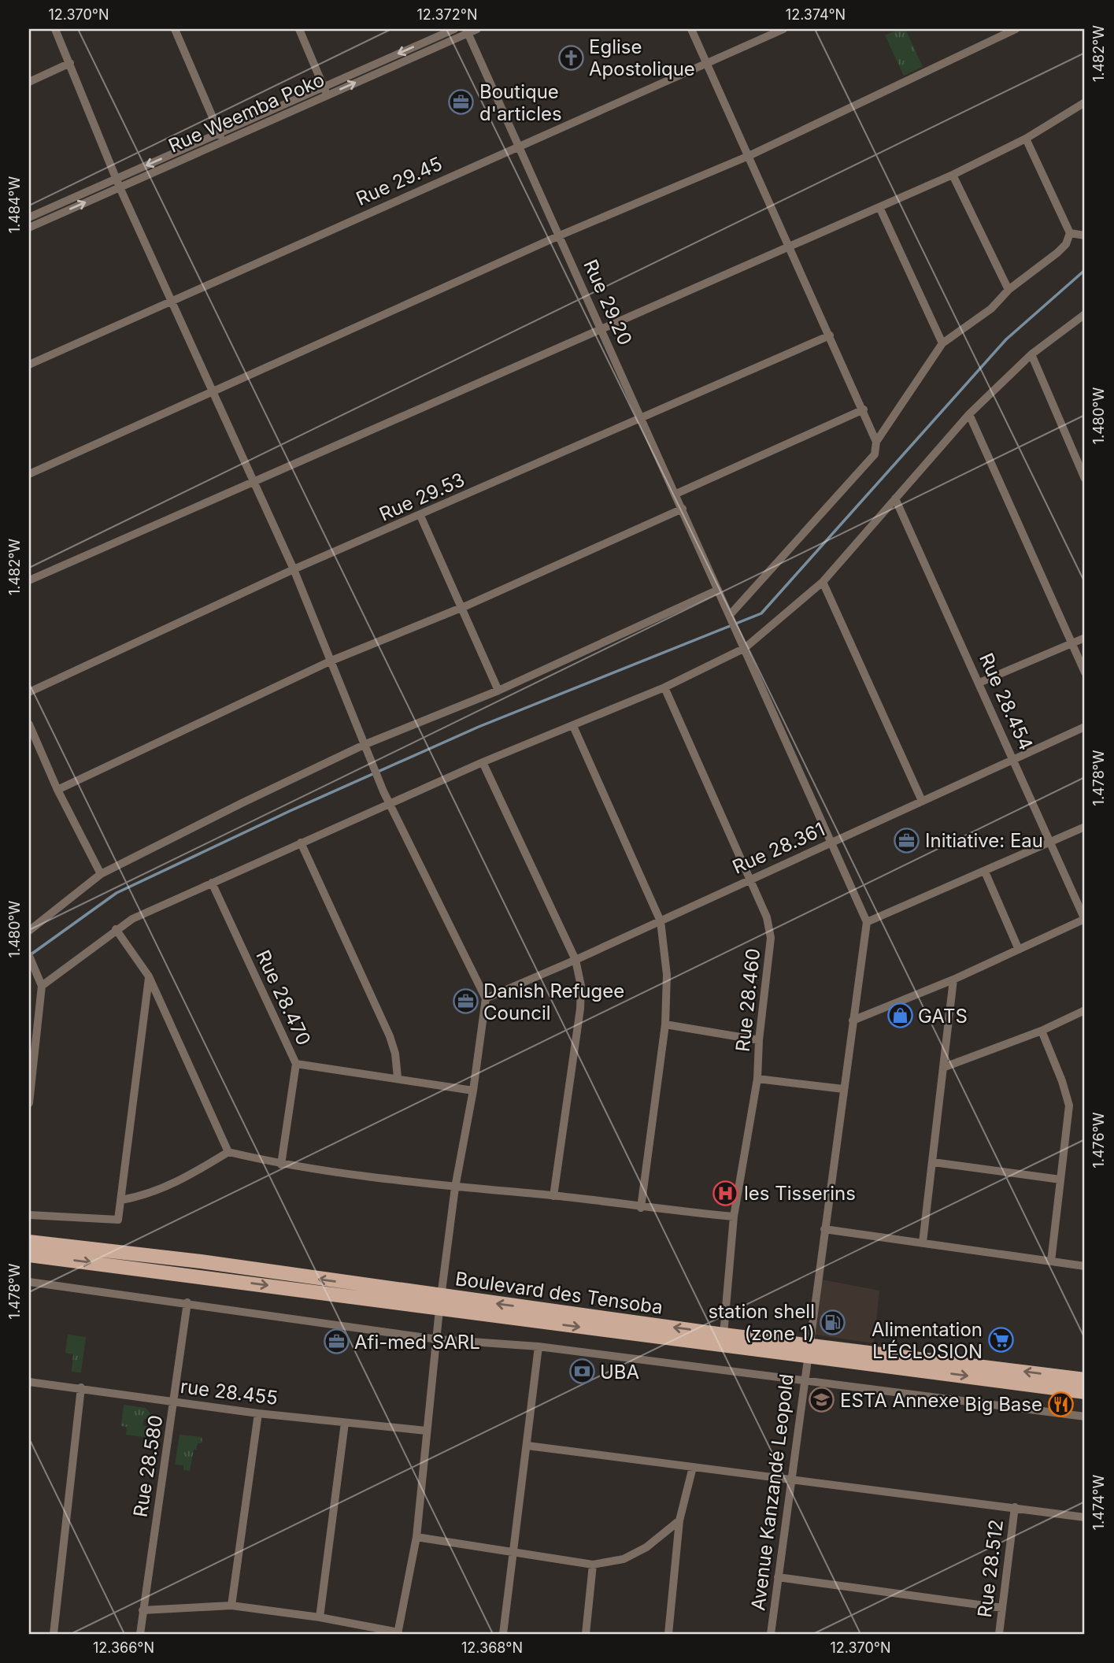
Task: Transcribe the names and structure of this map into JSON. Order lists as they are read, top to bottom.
{
  "streets": {
    "main road": ["Boulevard des Tensoba"],
    "street": [
      "Rue Weemba Poko",
      "Rue 29.45",
      "Rue 29.20",
      "Rue 29.53",
      "Rue 28.454",
      "Rue 28.361",
      "Rue 28.470",
      "Rue 28.460",
      "rue 28.455",
      "Rue 28.580",
      "Avenue Kanzandé Leopold",
      "Rue 28.512"
    ]
  },
  "crossings": [
    ["Rue Weemba Poko", "Rue 29.20"],
    ["Rue 29.45", "Rue 29.20"],
    ["Rue 29.20", "Rue 29.53"],
    ["Rue 28.454", "Rue 28.361"],
    ["Rue 28.361", "Rue 28.460"],
    ["Rue 28.460", "Boulevard des Tensoba"],
    ["Boulevard des Tensoba", "Avenue Kanzandé Leopold"],
    ["rue 28.455", "Rue 28.580"]
  ],
  "places": {
    "church": ["Eglise Apostolique"],
    "office": [
      "Boutique d'articles",
      "Initiative: Eau",
      "Danish Refugee Council",
      "Afi-med SARL"
    ],
    "shop": ["GATS"],
    "hospital": ["les Tisserins"],
    "fuel station": ["station shell (zone 1)"],
    "supermarket": ["Alimentation L'ÉCLOSION"],
    "bank": ["UBA"],
    "school or university": ["ESTA Annexe"],
    "restaurant": ["Big Base"]
  },
  "coordinates": [
    "12.370°N",
    "12.372°N",
    "12.374°N",
    "1.482°W",
    "1.484°W",
    "1.480°W",
    "1.478°W",
    "1.476°W",
    "1.474°W",
    "12.366°N",
    "12.368°N"
  ]
}
